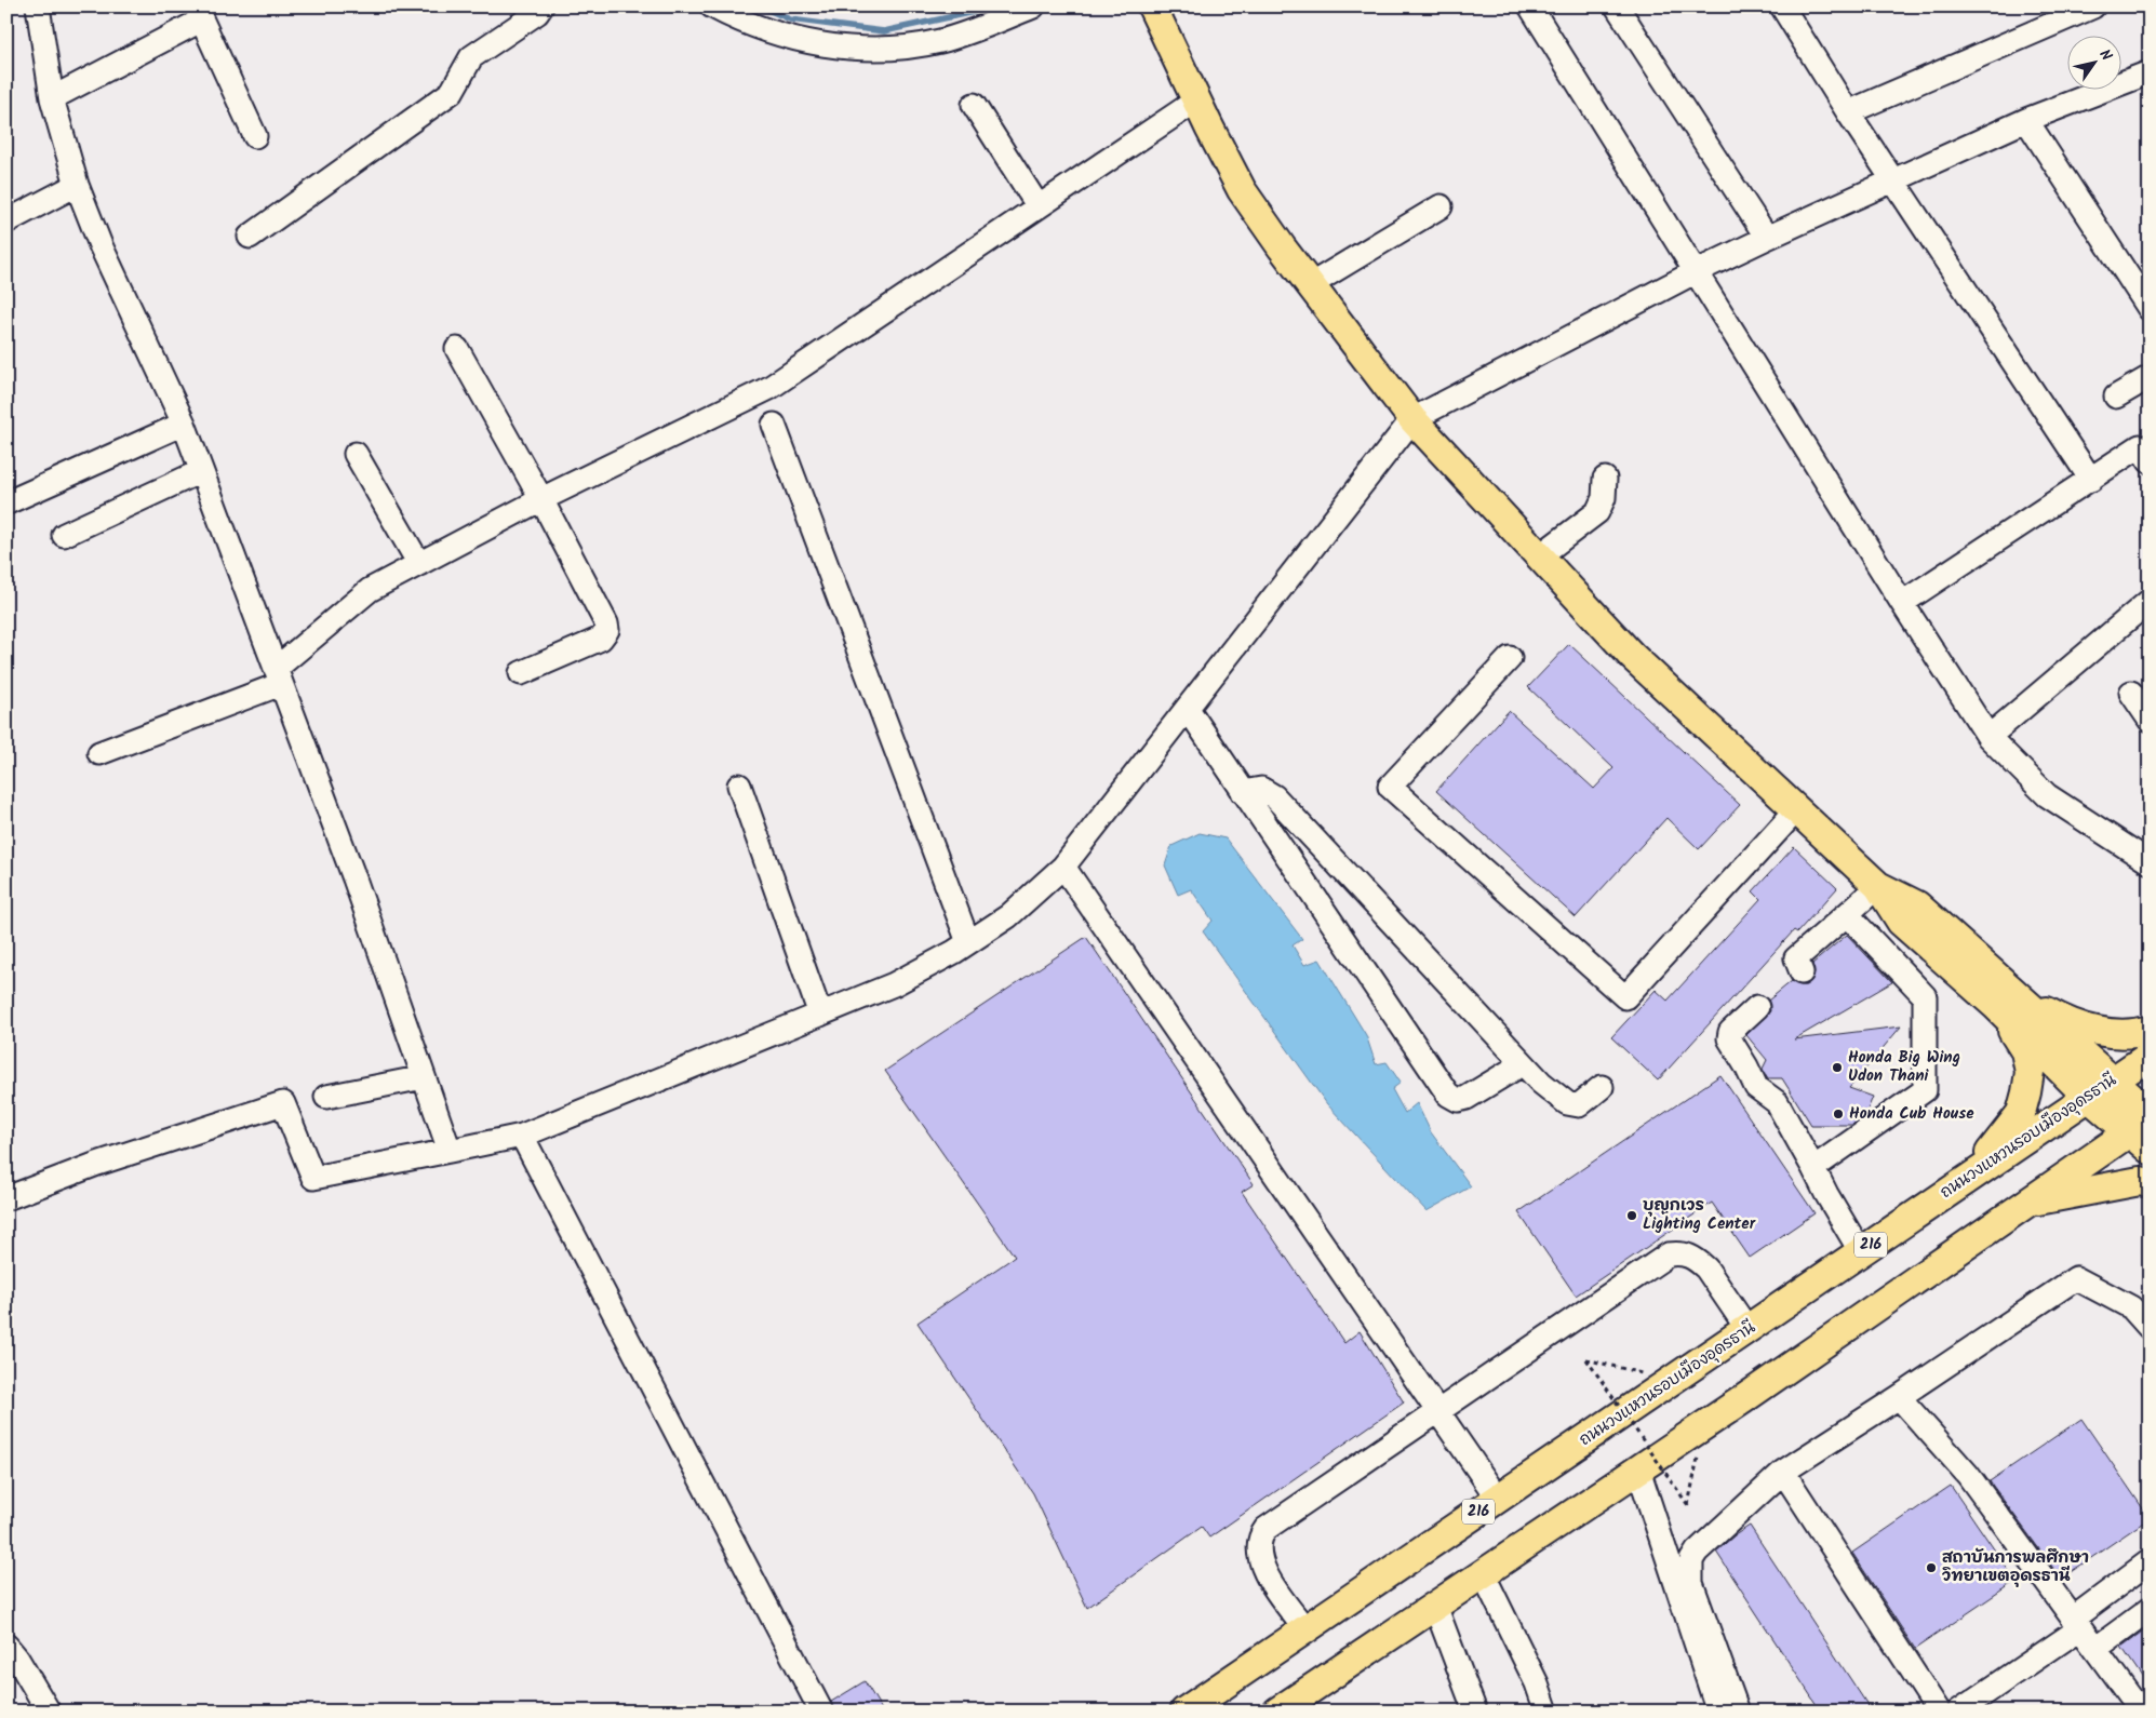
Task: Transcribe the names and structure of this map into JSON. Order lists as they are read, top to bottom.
{
  "streets": {
    "main road": ["ถนนวงแหวนรอบเมืองอุดรธานี", "216"]
  },
  "places": [
    "Honda Big Wing Udon Thani",
    "Honda Cub House",
    "บุญกเวร Lighting Center",
    "สถาบันการพลศึกษา วิทยาเขตอุดรธานี"
  ],
  "north": "top right"
}
